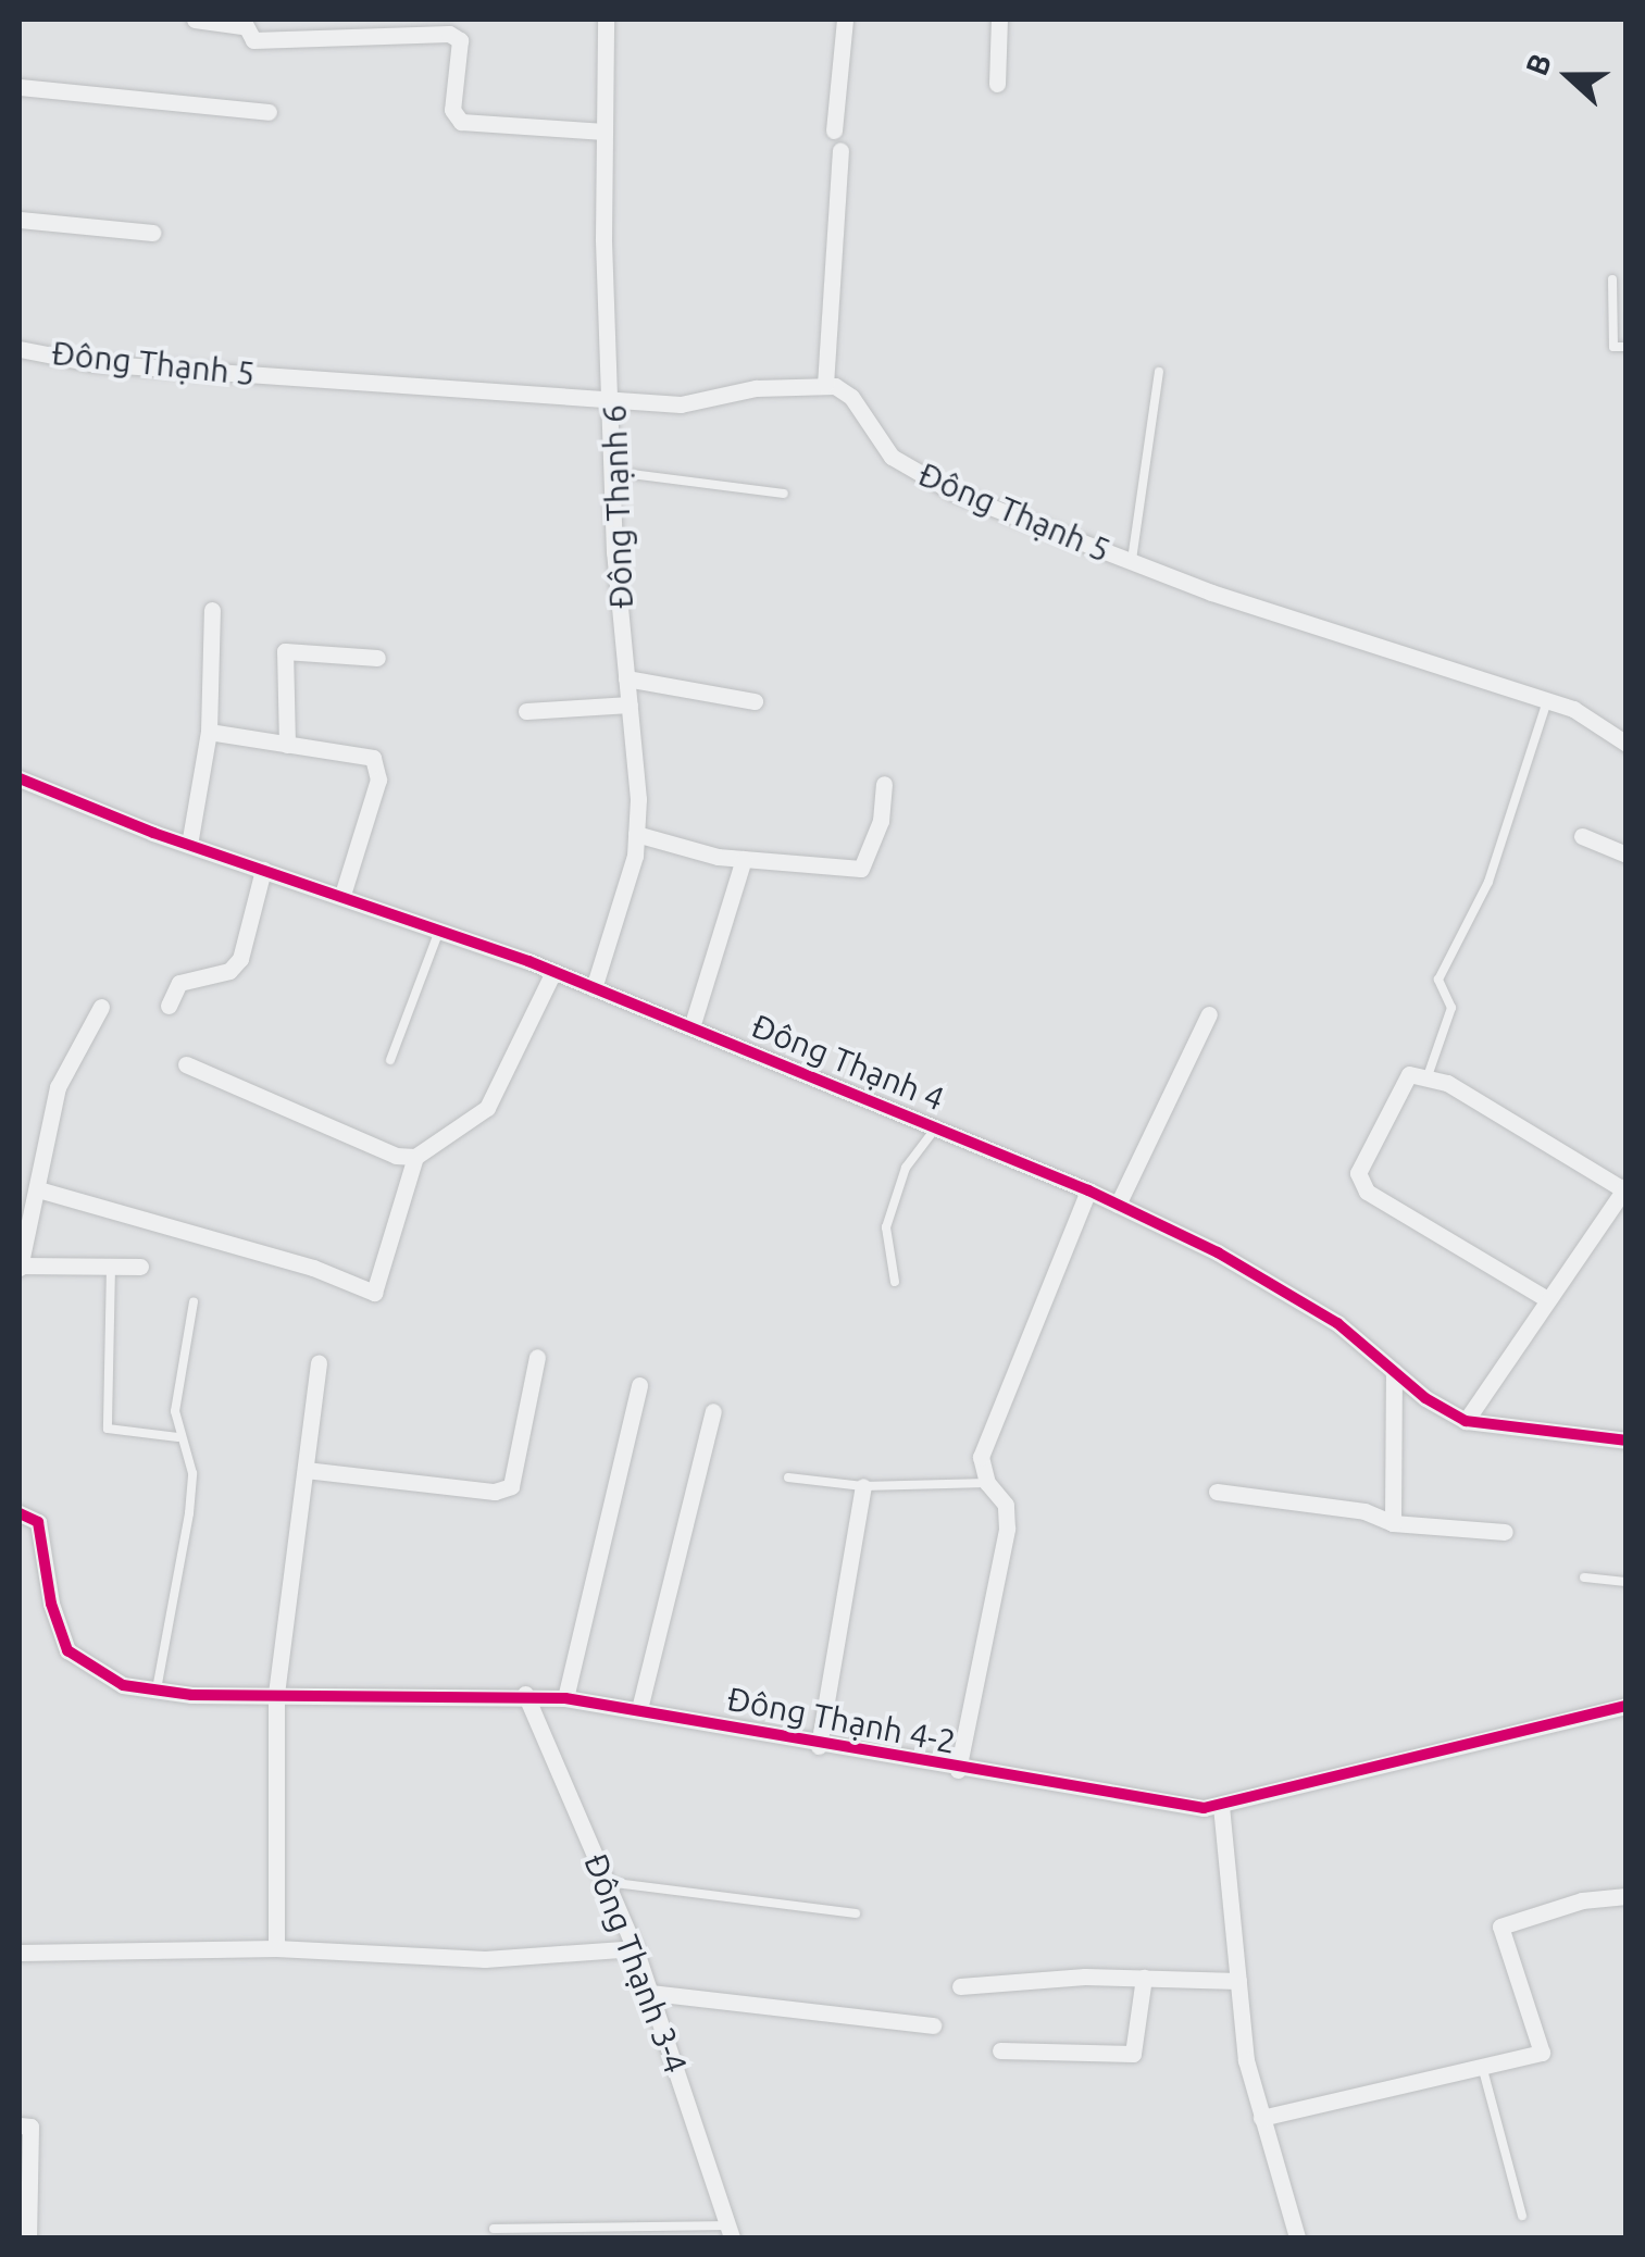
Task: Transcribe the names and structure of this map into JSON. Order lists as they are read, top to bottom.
{
  "streets": {
    "street": [
      "Đông Thạnh 5",
      "Đông Thạnh 6",
      "Đông Thạnh 4",
      "Đông Thạnh 4-2",
      "Đông Thạnh 3-4"
    ]
  },
  "crossings": [
    ["Đông Thạnh 5", "Đông Thạnh 6"],
    ["Đông Thạnh 6", "Đông Thạnh 4"],
    ["Đông Thạnh 4-2", "Đông Thạnh 3-4"]
  ],
  "north": "left"
}
